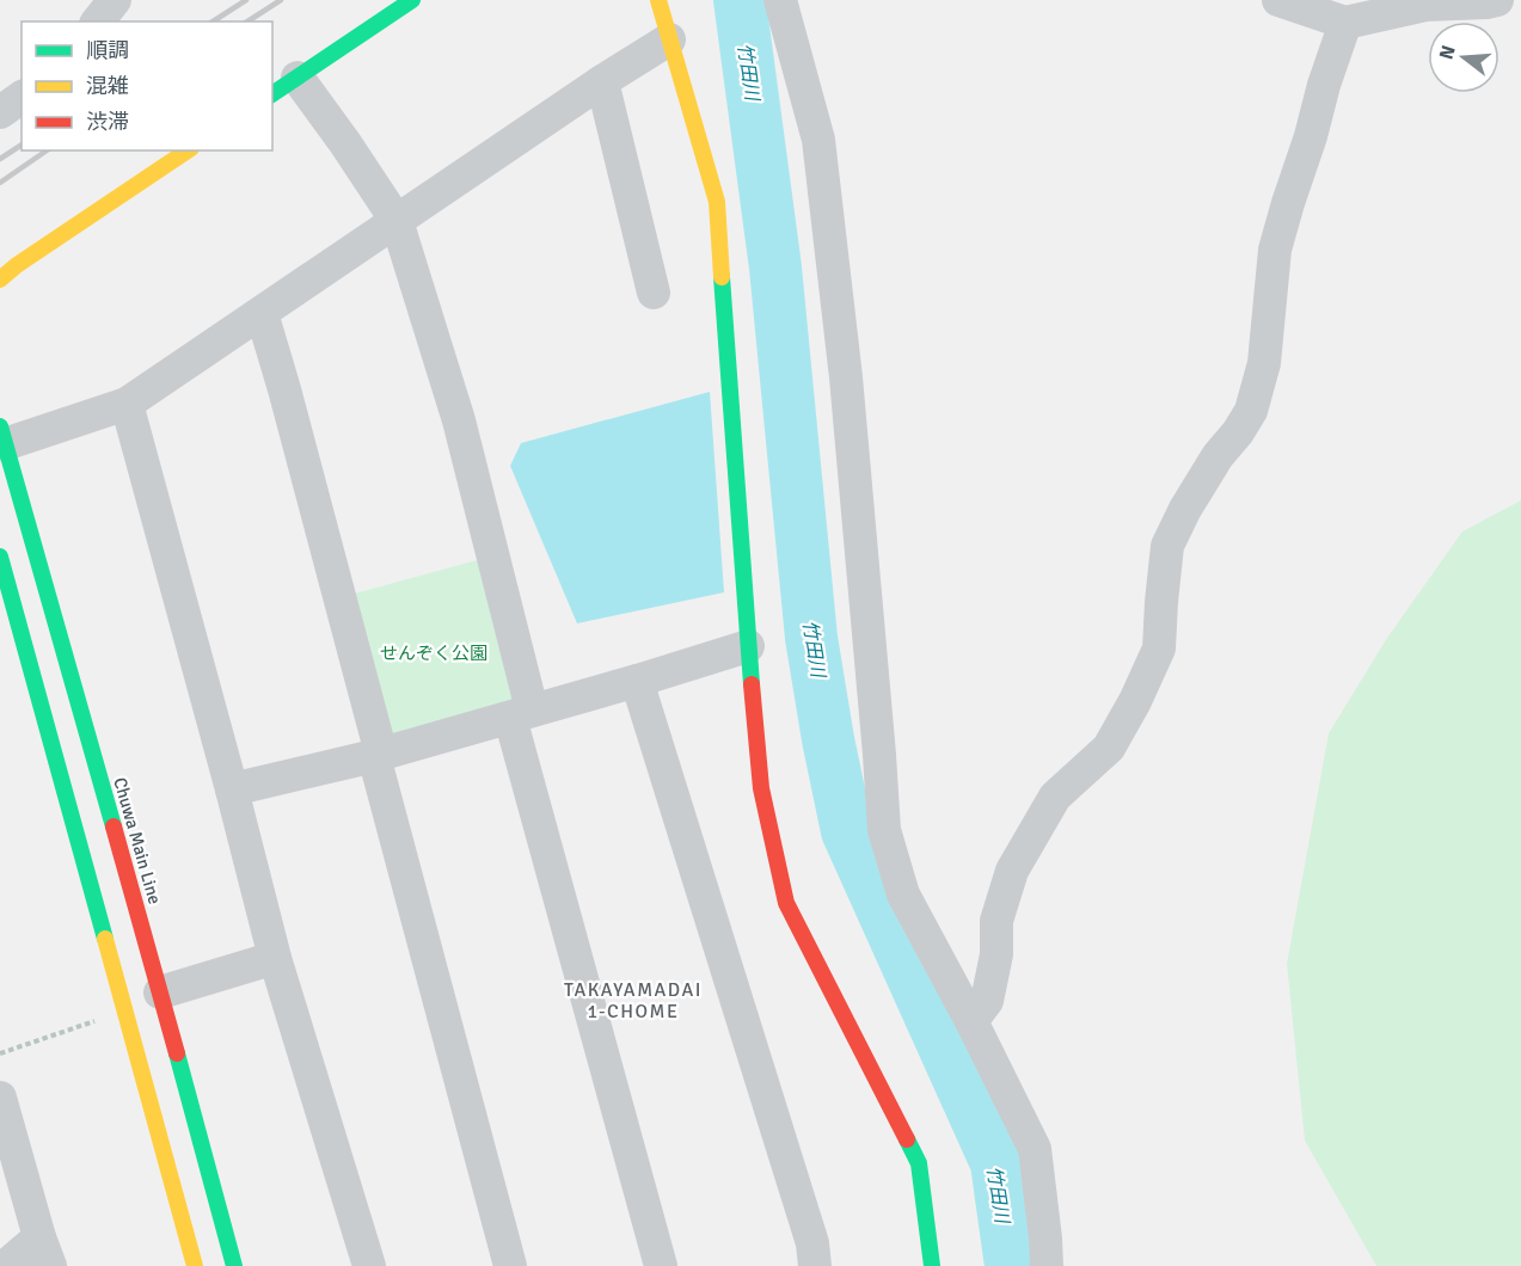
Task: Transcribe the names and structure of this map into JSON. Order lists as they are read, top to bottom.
{
  "streets": {
    "street": ["Chuwa Main Line"]
  },
  "districts": ["TAKAYAMADAI 1-CHOME"],
  "water": ["竹田川"],
  "parks": ["せんぞく公園"],
  "legend": ["順調", "混雑", "渋滞"],
  "north": "left"
}
